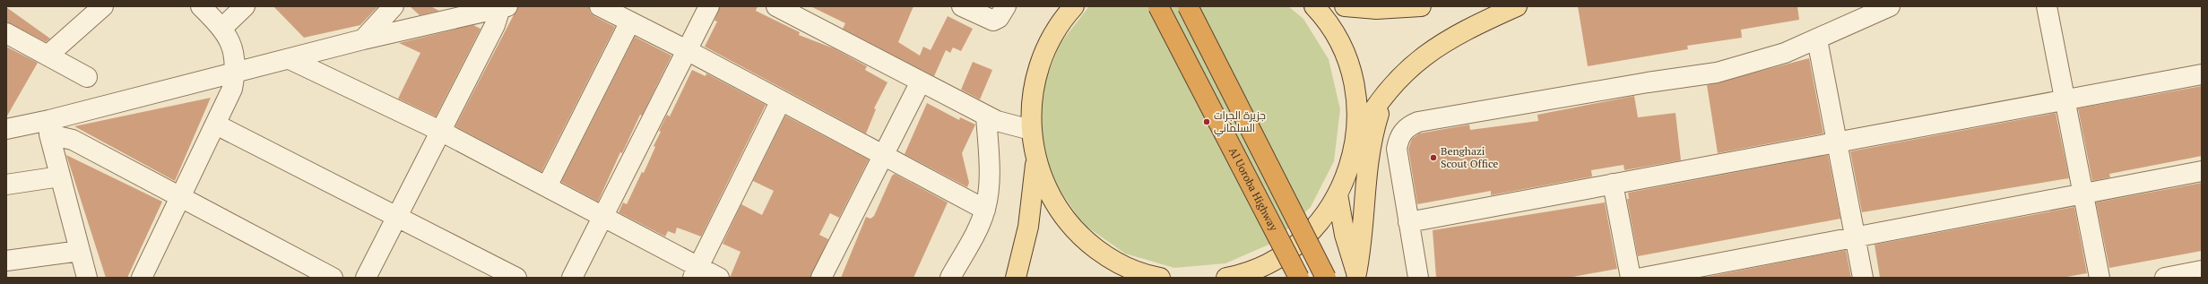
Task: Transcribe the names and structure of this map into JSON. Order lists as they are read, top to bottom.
{
  "streets": {
    "highway": ["Al Uoroba Highway"]
  },
  "places": ["جزيرة الجرات السلماني", "Benghazi Scout Office"]
}
